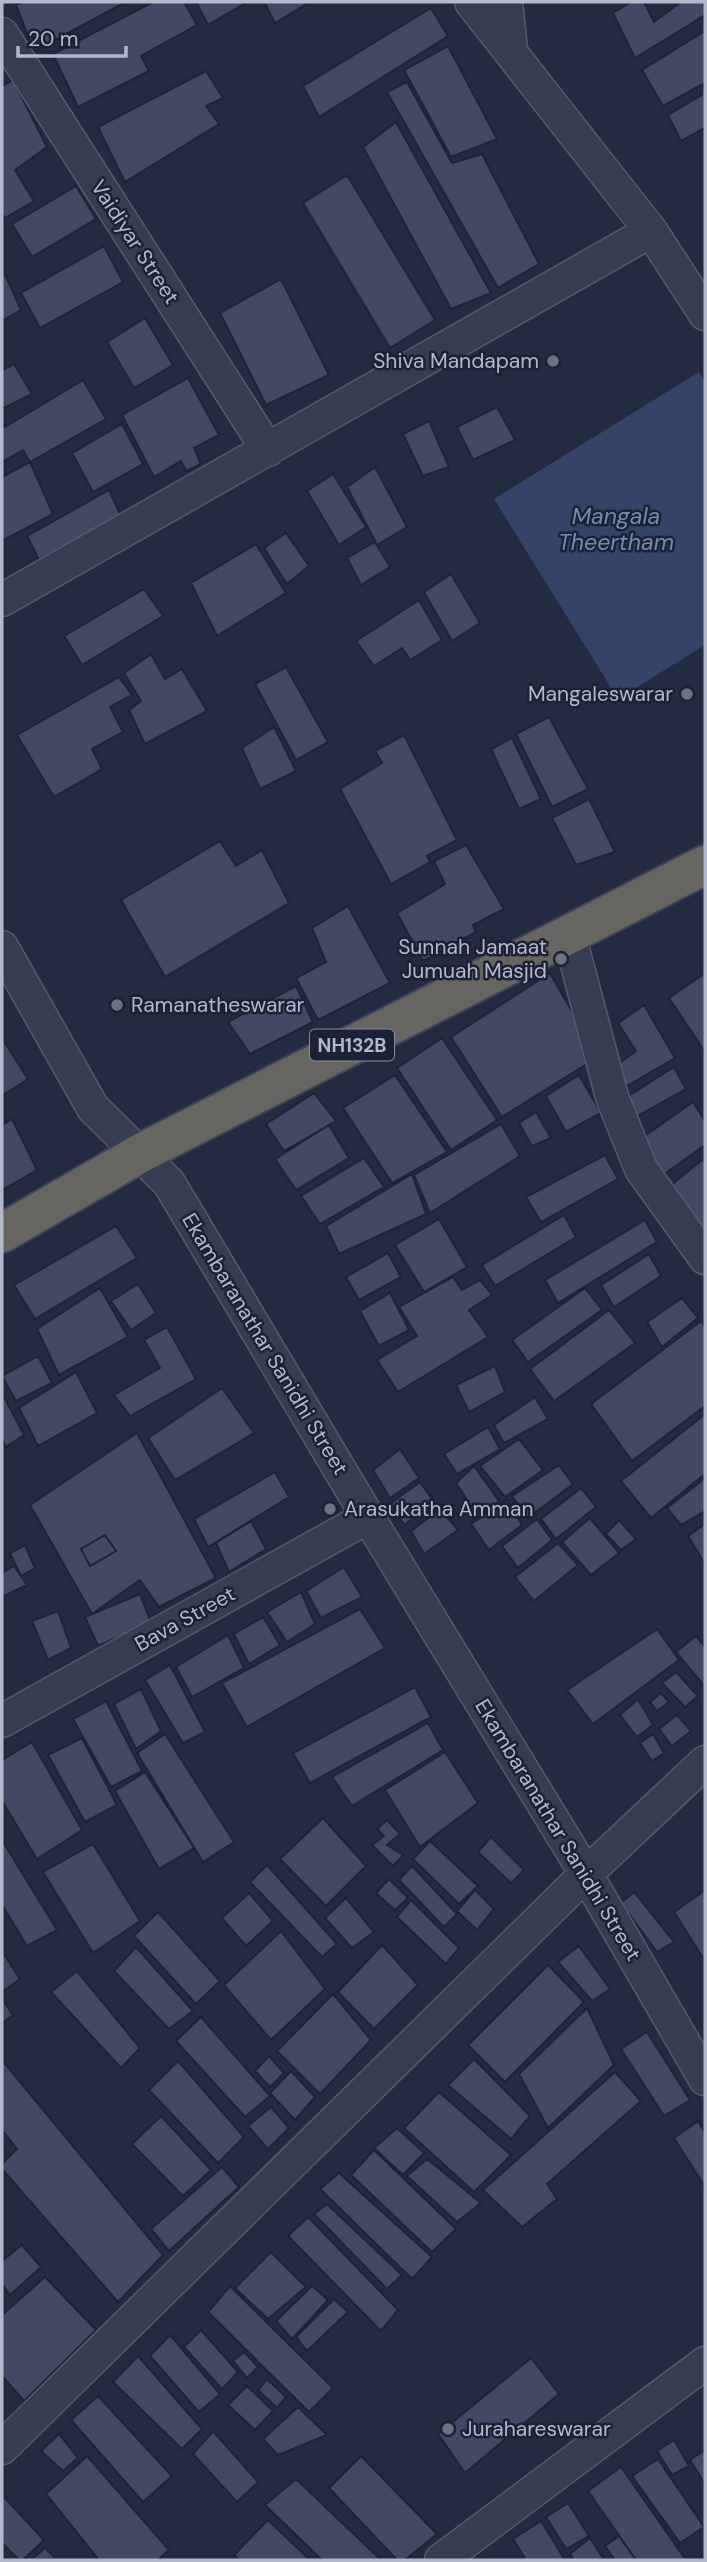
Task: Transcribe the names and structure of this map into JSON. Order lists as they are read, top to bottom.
{
  "streets": {
    "highway": ["NH132B"],
    "street": ["Vaidiyar Street", "Ekambaranathar Sanidhi Street", "Bava Street"]
  },
  "crossings": [
    ["NH132B", "Ekambaranathar Sanidhi Street"],
    ["Ekambaranathar Sanidhi Street", "Bava Street"]
  ],
  "water": ["Mangala Theertham"],
  "places": [
    "Shiva Mandapam",
    "Mangaleswarar",
    "Sunnah Jamaat Jumuah Masjid",
    "Ramanatheswarar",
    "Arasukatha Amman",
    "Jurahareswarar"
  ],
  "scale_bar": "20 m"
}
